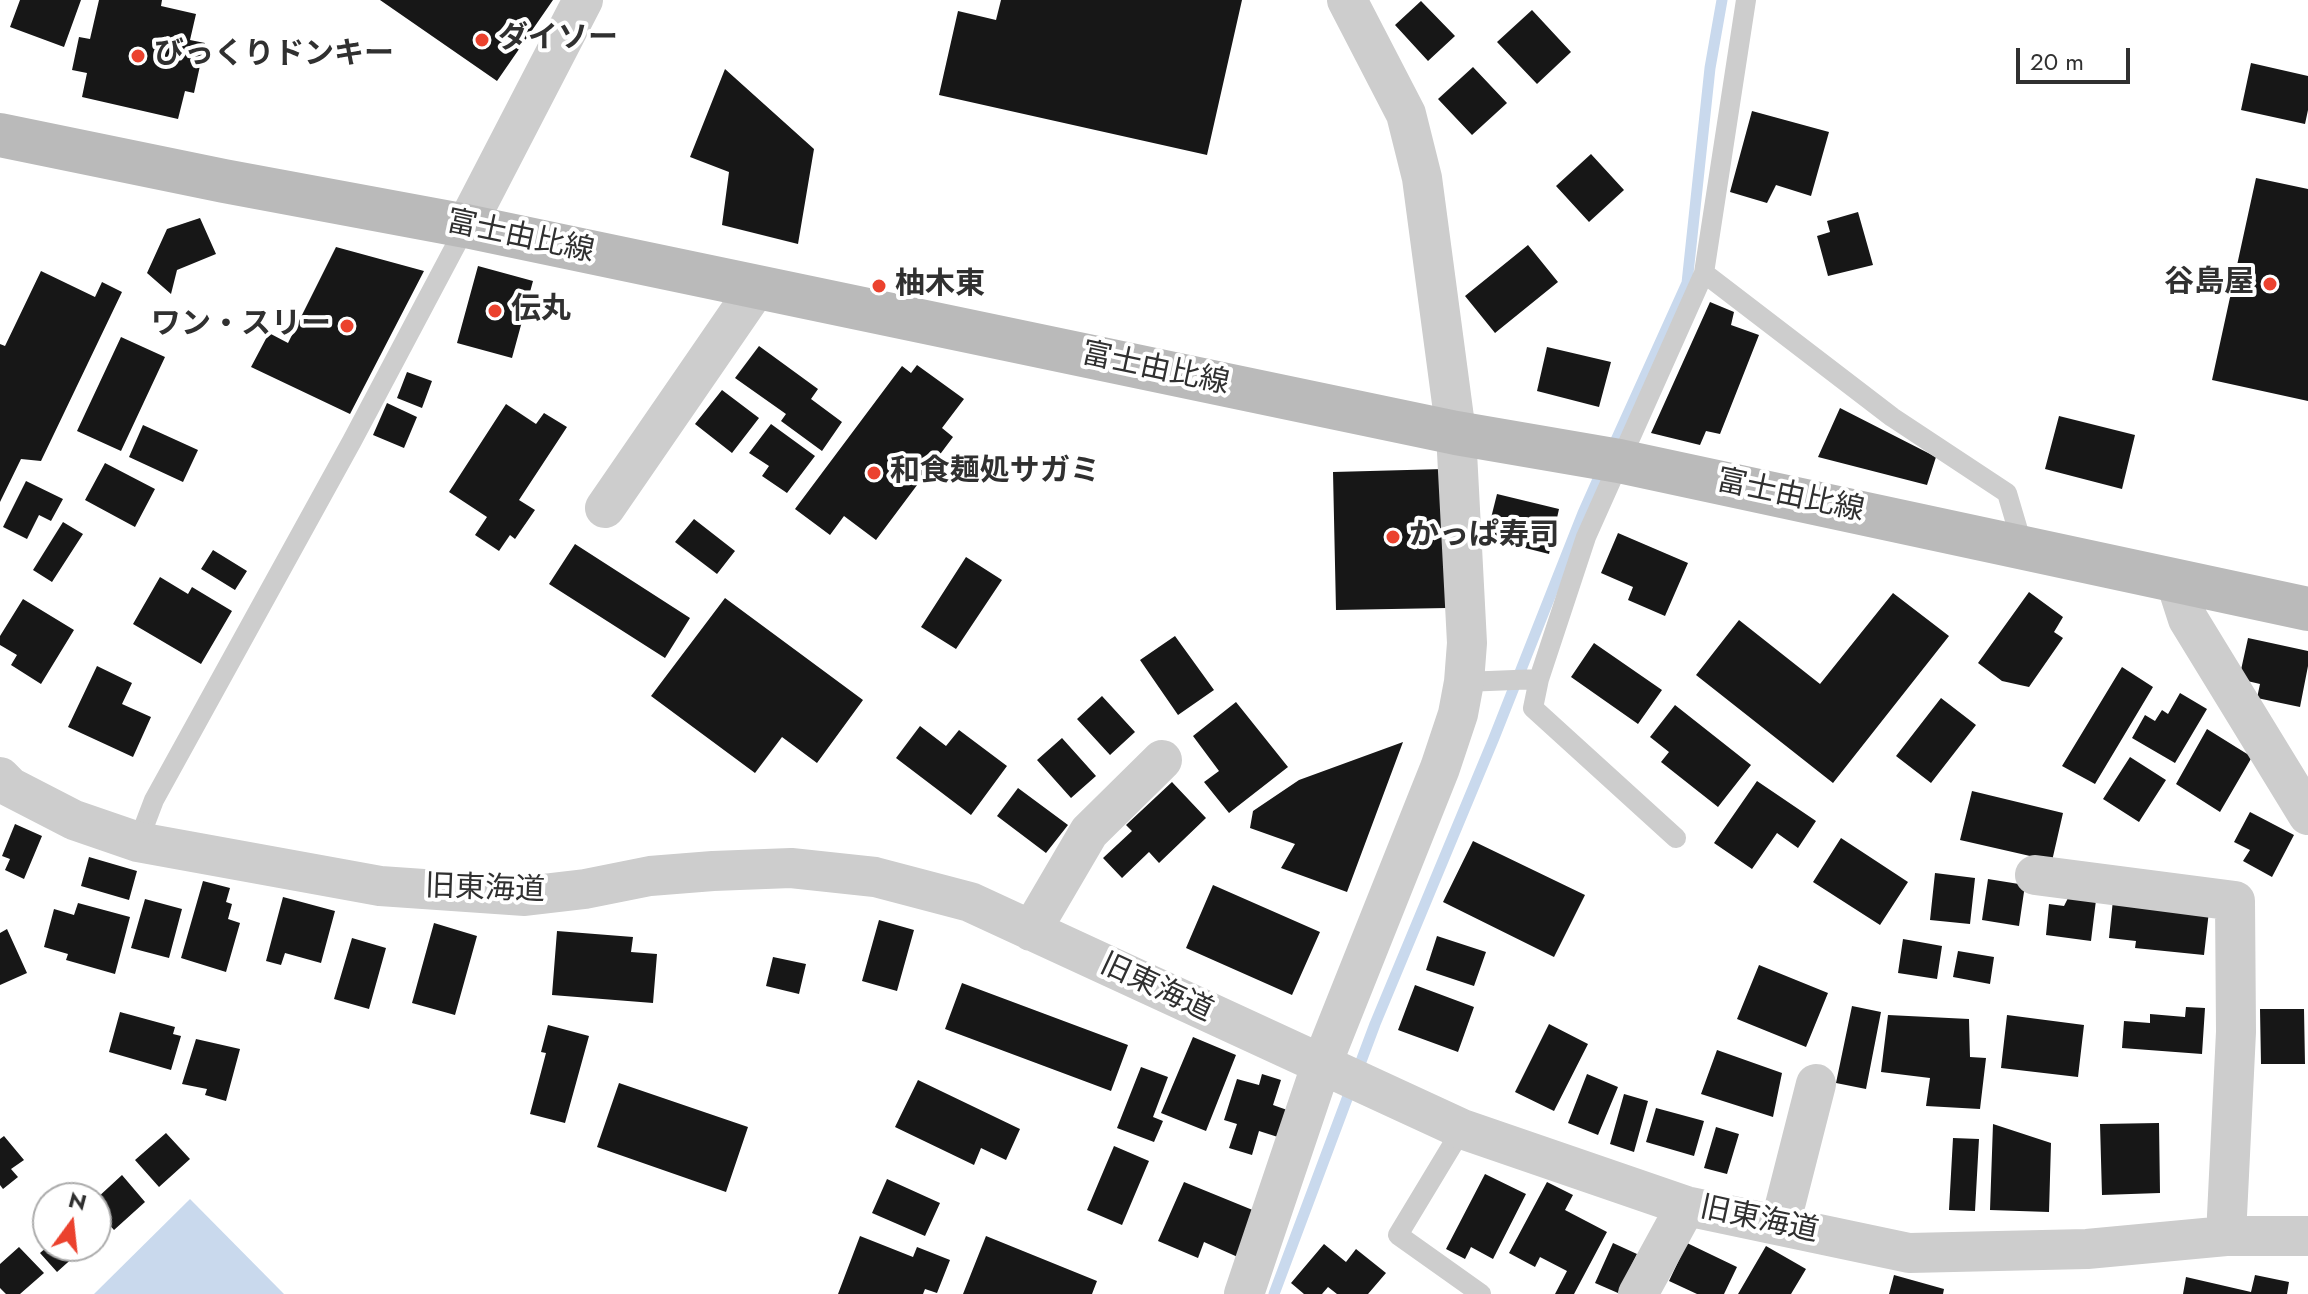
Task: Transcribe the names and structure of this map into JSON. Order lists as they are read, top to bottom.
{
  "streets": {
    "main road": ["富士由比線"],
    "street": ["旧東海道"]
  },
  "places": [
    "ダイソー",
    "びっくりドンキー",
    "谷島屋",
    "柚木東",
    "伝丸",
    "ワン・スリー",
    "和食麺処サガミ",
    "かっぱ寿司"
  ],
  "scale_bar": "20 m",
  "north": "top"
}
